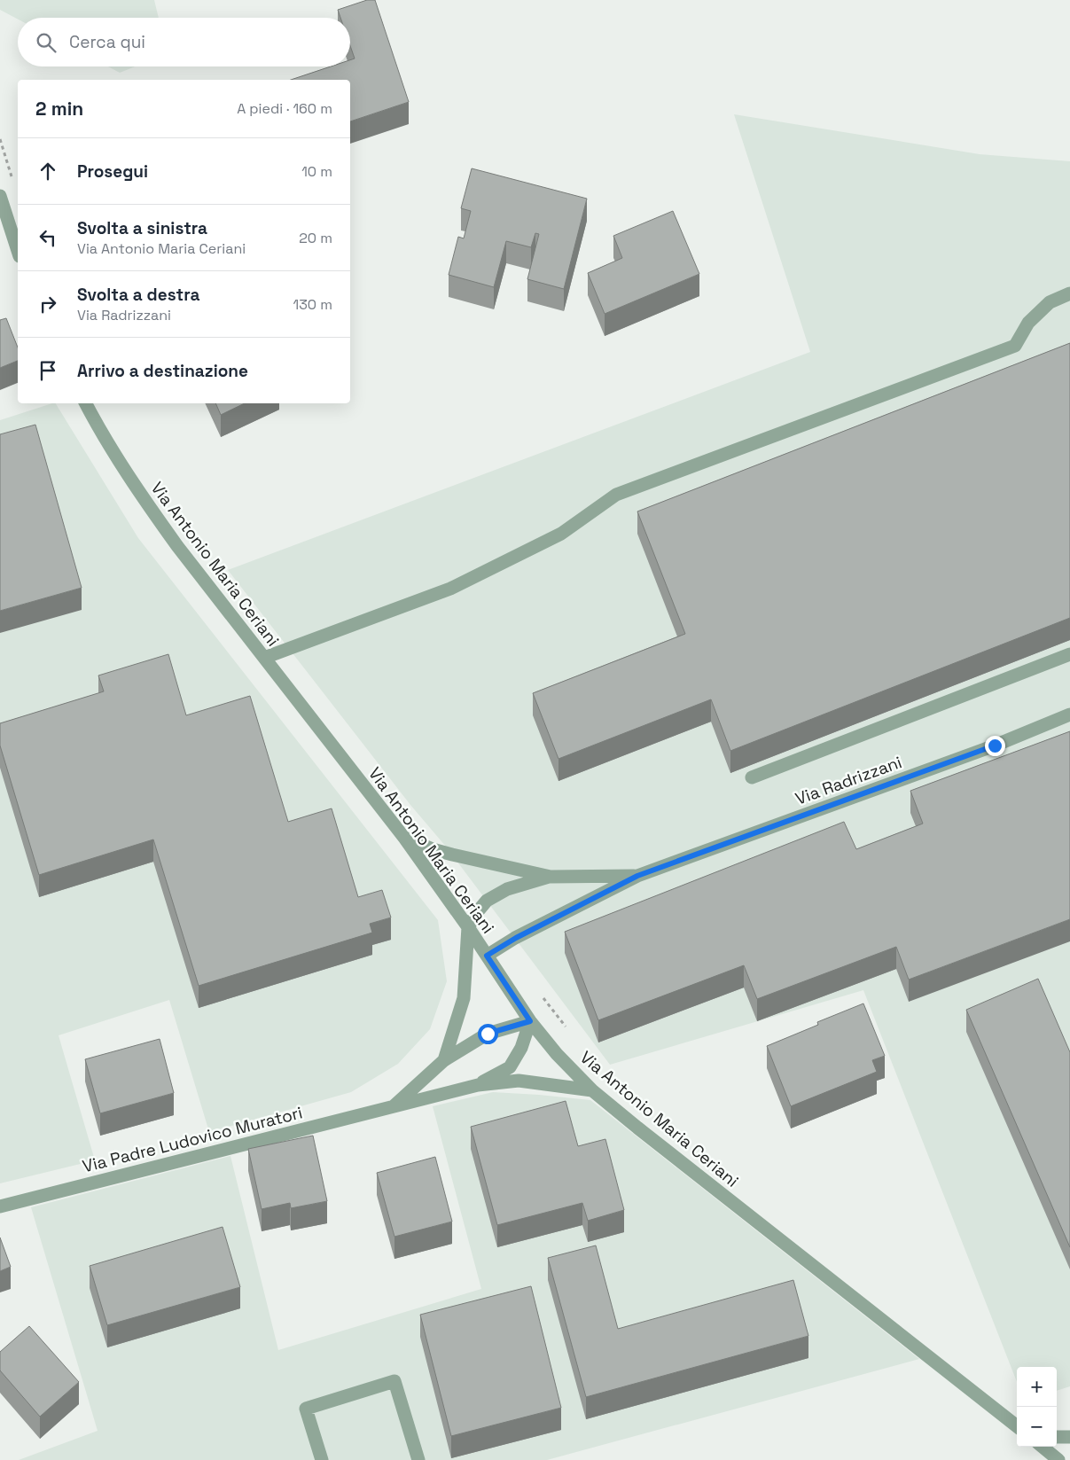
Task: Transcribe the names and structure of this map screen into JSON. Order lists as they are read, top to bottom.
{
  "streets": {
    "street": ["Via Antonio Maria Ceriani", "Via Radrizzani", "Via Padre Ludovico Muratori"]
  },
  "crossings": [
    ["Via Antonio Maria Ceriani", "Via Radrizzani"],
    ["Via Antonio Maria Ceriani", "Via Padre Ludovico Muratori"]
  ],
  "page": {
    "search": "Cerca qui",
    "heading": ["2 min", "A piedi · 160 m"],
    "list": [
      ["Prosegui", "10 m"],
      ["Svolta a sinistra", "Via Antonio Maria Ceriani", "20 m"],
      ["Svolta a destra", "Via Radrizzani", "130 m"],
      "Arrivo a destinazione"
    ],
    "map_buttons": ["+", "−"]
  }
}
